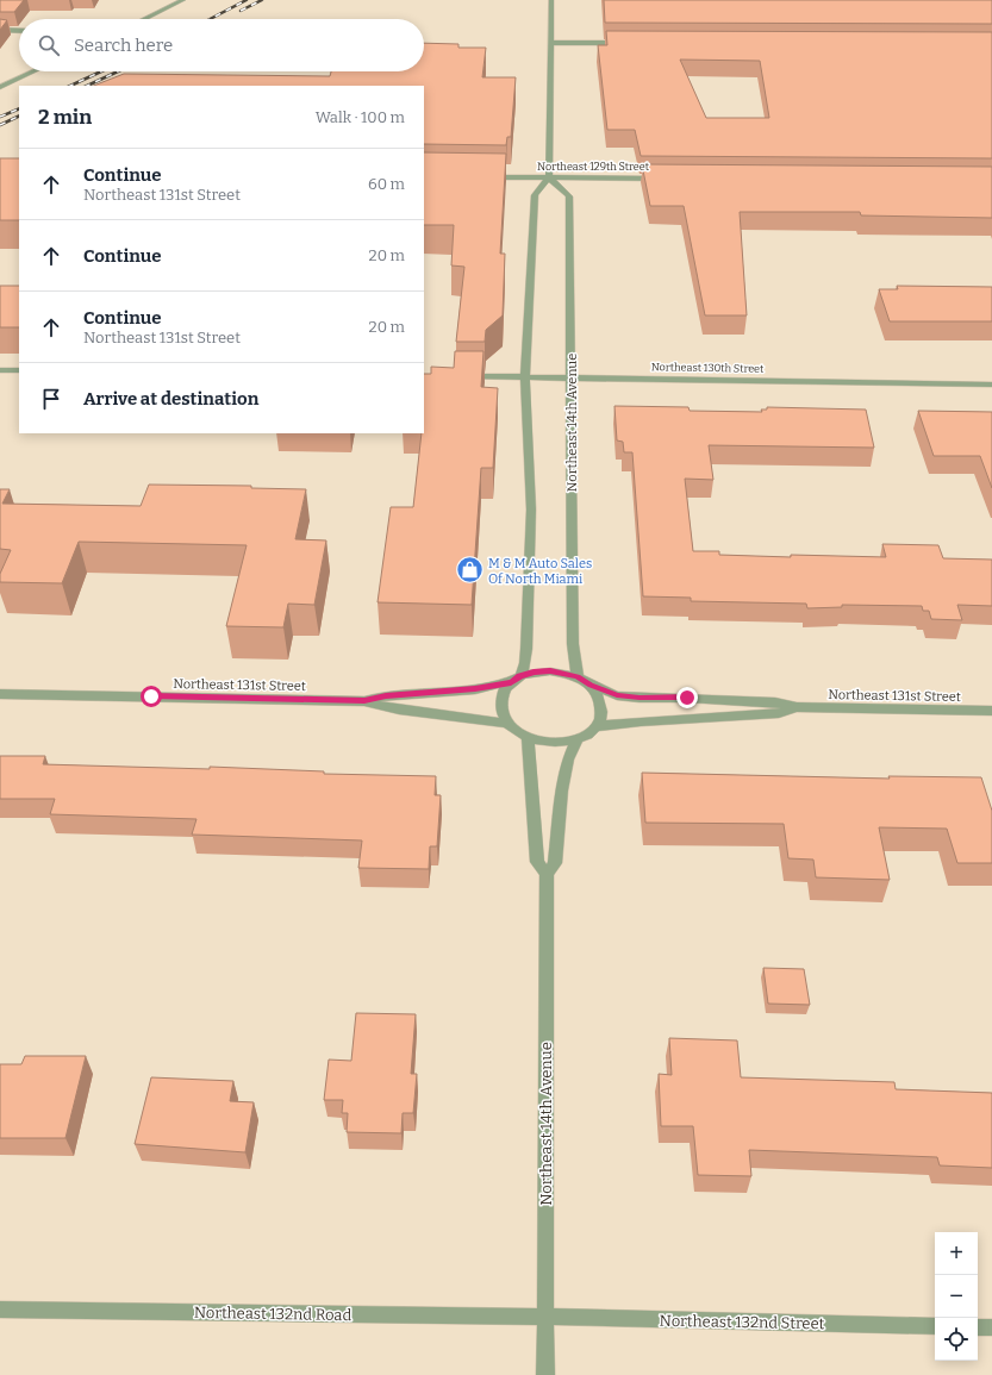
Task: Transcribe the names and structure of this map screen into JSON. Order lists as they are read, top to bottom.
{
  "streets": {
    "street": [
      "Northeast 129th Street",
      "Northeast 130th Street",
      "Northeast 14th Avenue",
      "Northeast 131st Street",
      "Northeast 132nd Road",
      "Northeast 132nd Street"
    ]
  },
  "crossings": [
    ["Northeast 129th Street", "Northeast 14th Avenue"],
    ["Northeast 130th Street", "Northeast 14th Avenue"],
    ["Northeast 14th Avenue", "Northeast 131st Street"],
    ["Northeast 14th Avenue", "Northeast 132nd Road"],
    ["Northeast 14th Avenue", "Northeast 132nd Street"],
    ["Northeast 132nd Road", "Northeast 132nd Street"]
  ],
  "places": {
    "shop": ["M & M Auto Sales Of North Miami"]
  },
  "page": {
    "search": "Search here",
    "heading": ["2 min", "Walk · 100 m"],
    "list": [
      ["Continue", "Northeast 131st Street", "60 m"],
      ["Continue", "20 m"],
      ["Continue", "Northeast 131st Street", "20 m"],
      "Arrive at destination"
    ],
    "map_buttons": ["+", "−"]
  }
}
